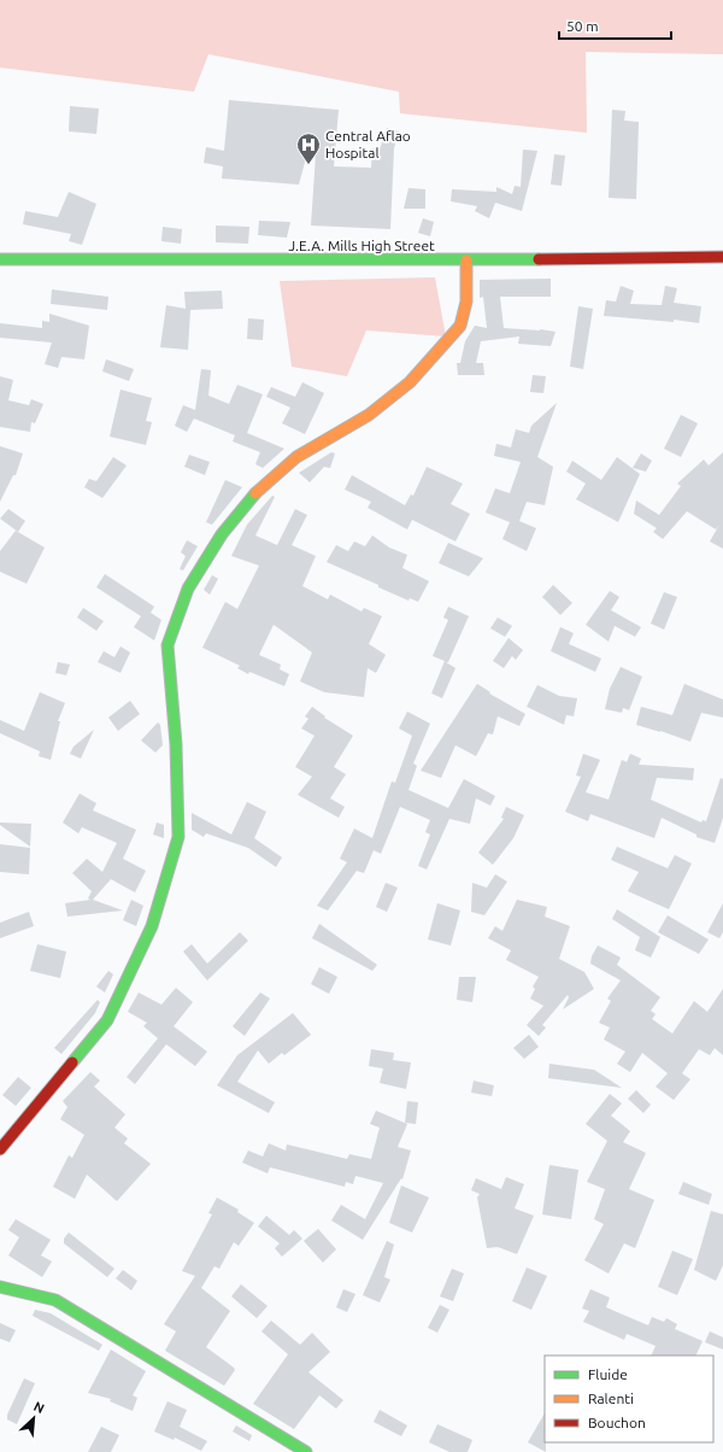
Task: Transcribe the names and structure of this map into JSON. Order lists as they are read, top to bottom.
{
  "streets": {
    "main road": ["J.E.A. Mills High Street"]
  },
  "places": {
    "hospital": ["Central Aflao Hospital"]
  },
  "legend": ["Fluide", "Ralenti", "Bouchon"],
  "scale_bar": "50 m",
  "north": "top right"
}
